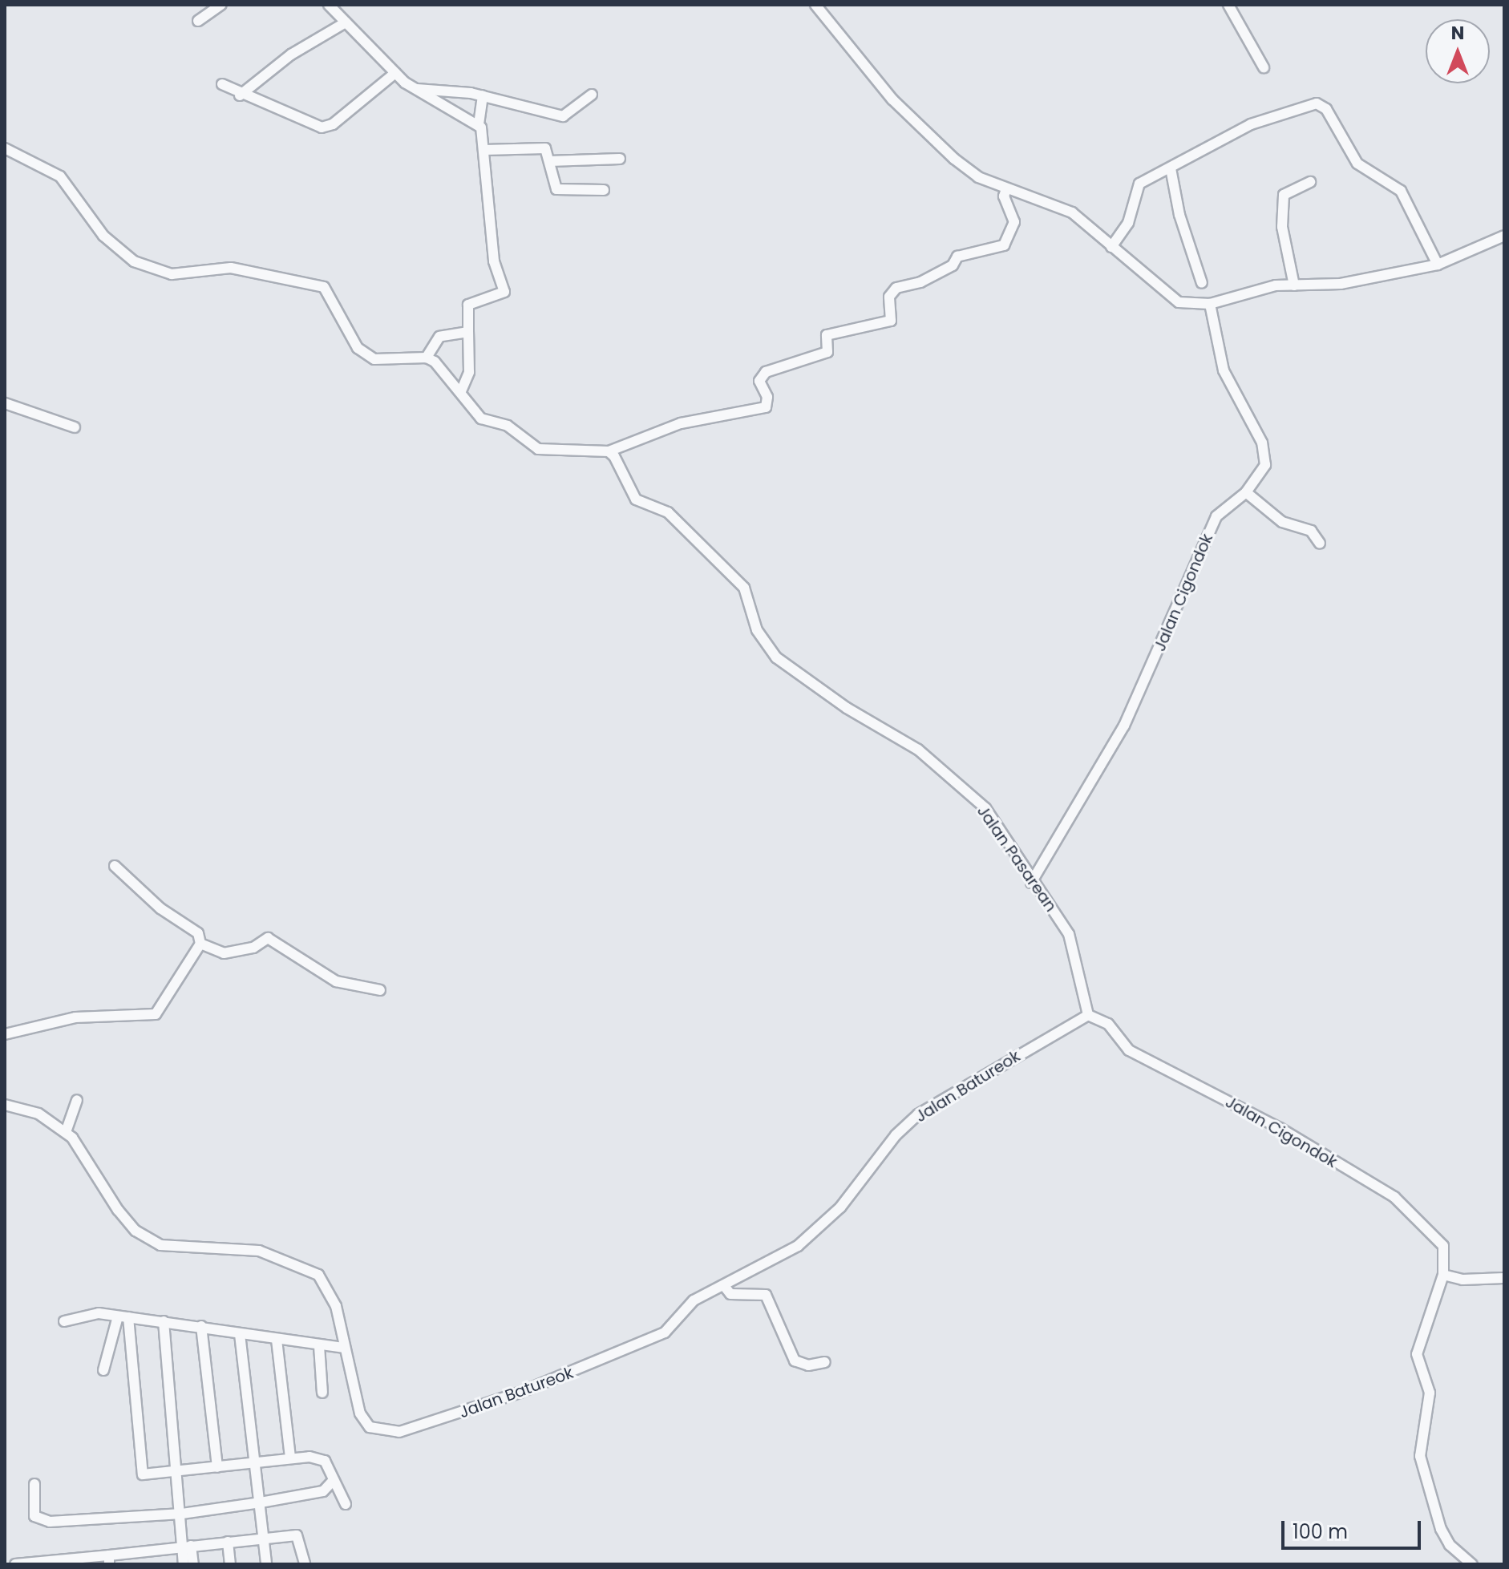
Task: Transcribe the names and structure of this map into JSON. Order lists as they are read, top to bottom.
{
  "streets": {
    "street": ["Jalan Cigondok", "Jalan Pasarean", "Jalan Batureok"]
  },
  "crossings": [
    ["Jalan Cigondok", "Jalan Pasarean"],
    ["Jalan Cigondok", "Jalan Batureok"],
    ["Jalan Pasarean", "Jalan Batureok"]
  ],
  "scale_bar": "100 m",
  "north": "top"
}
